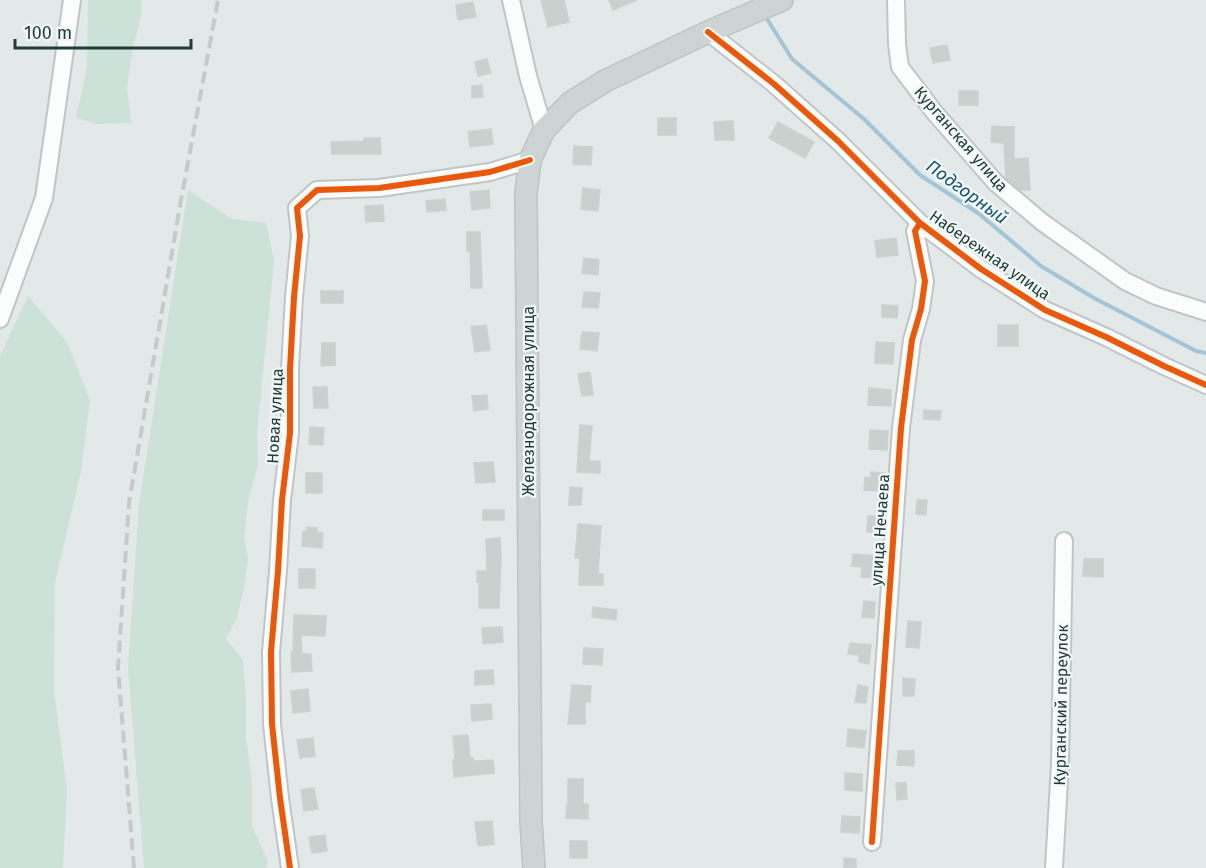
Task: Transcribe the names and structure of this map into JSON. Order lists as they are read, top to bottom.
{
  "streets": {
    "main road": ["Железнодорожная улица"],
    "street": [
      "Курганская улица",
      "Набережная улица",
      "Новая улица",
      "улица Нечаева",
      "Курганский переулок"
    ]
  },
  "crossings": [
    ["Набережная улица", "Железнодорожная улица"],
    ["Набережная улица", "улица Нечаева"],
    ["Железнодорожная улица", "Новая улица"]
  ],
  "water": ["Подгорный"],
  "scale_bar": "100 m"
}
